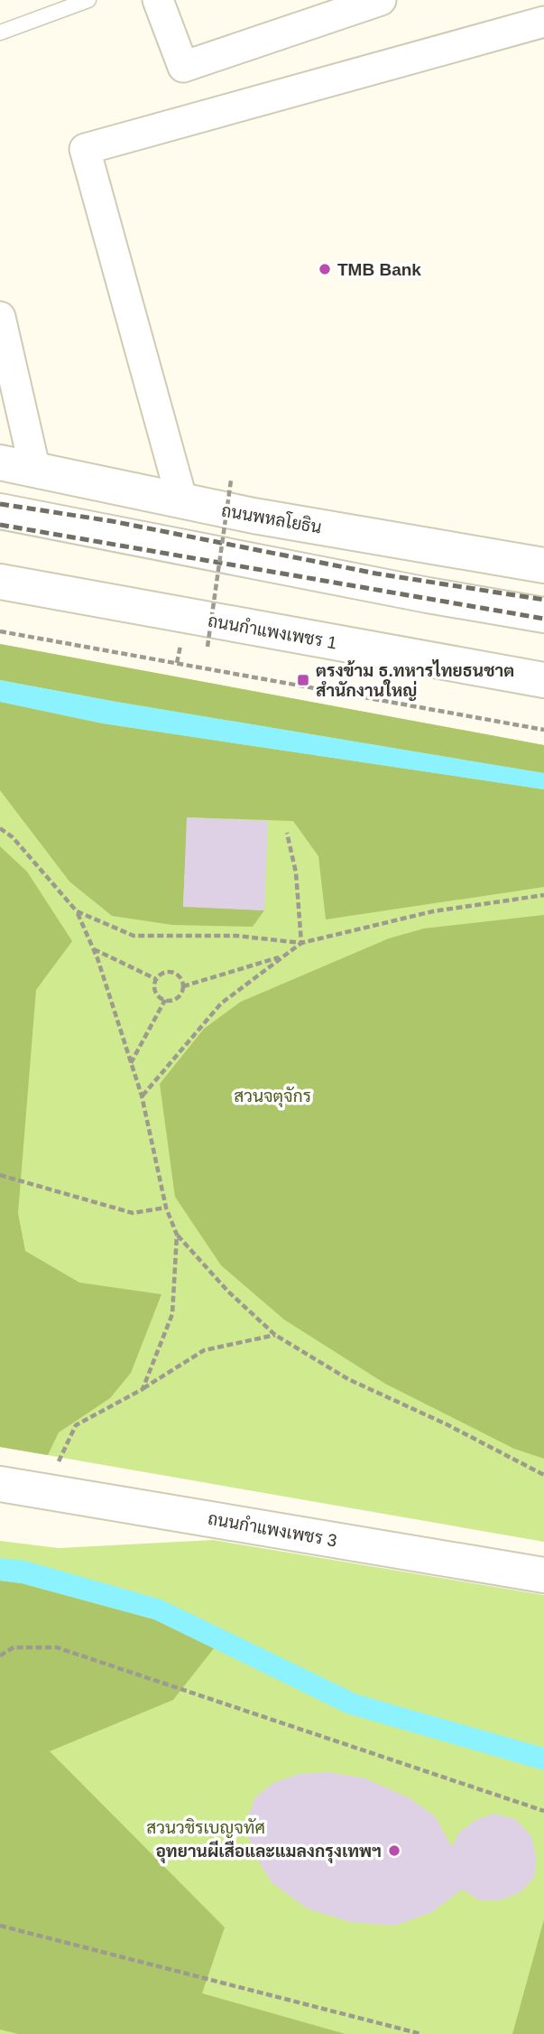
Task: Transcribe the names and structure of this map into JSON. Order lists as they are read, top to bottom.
{
  "streets": {
    "main road": ["ถนนพหลโยธิน", "ถนนกำแพงเพชร 1", "ถนนกำแพงเพชร 3"]
  },
  "parks": ["สวนจตุจักร", "สวนวชิรเบญจทัศ"],
  "places": {
    "other": ["TMB Bank", "อุทยานผีเสื้อและแมลงกรุงเทพฯ"],
    "transit": ["ตรงข้าม ธ.ทหารไทยธนชาต สำนักงานใหญ่"]
  }
}
